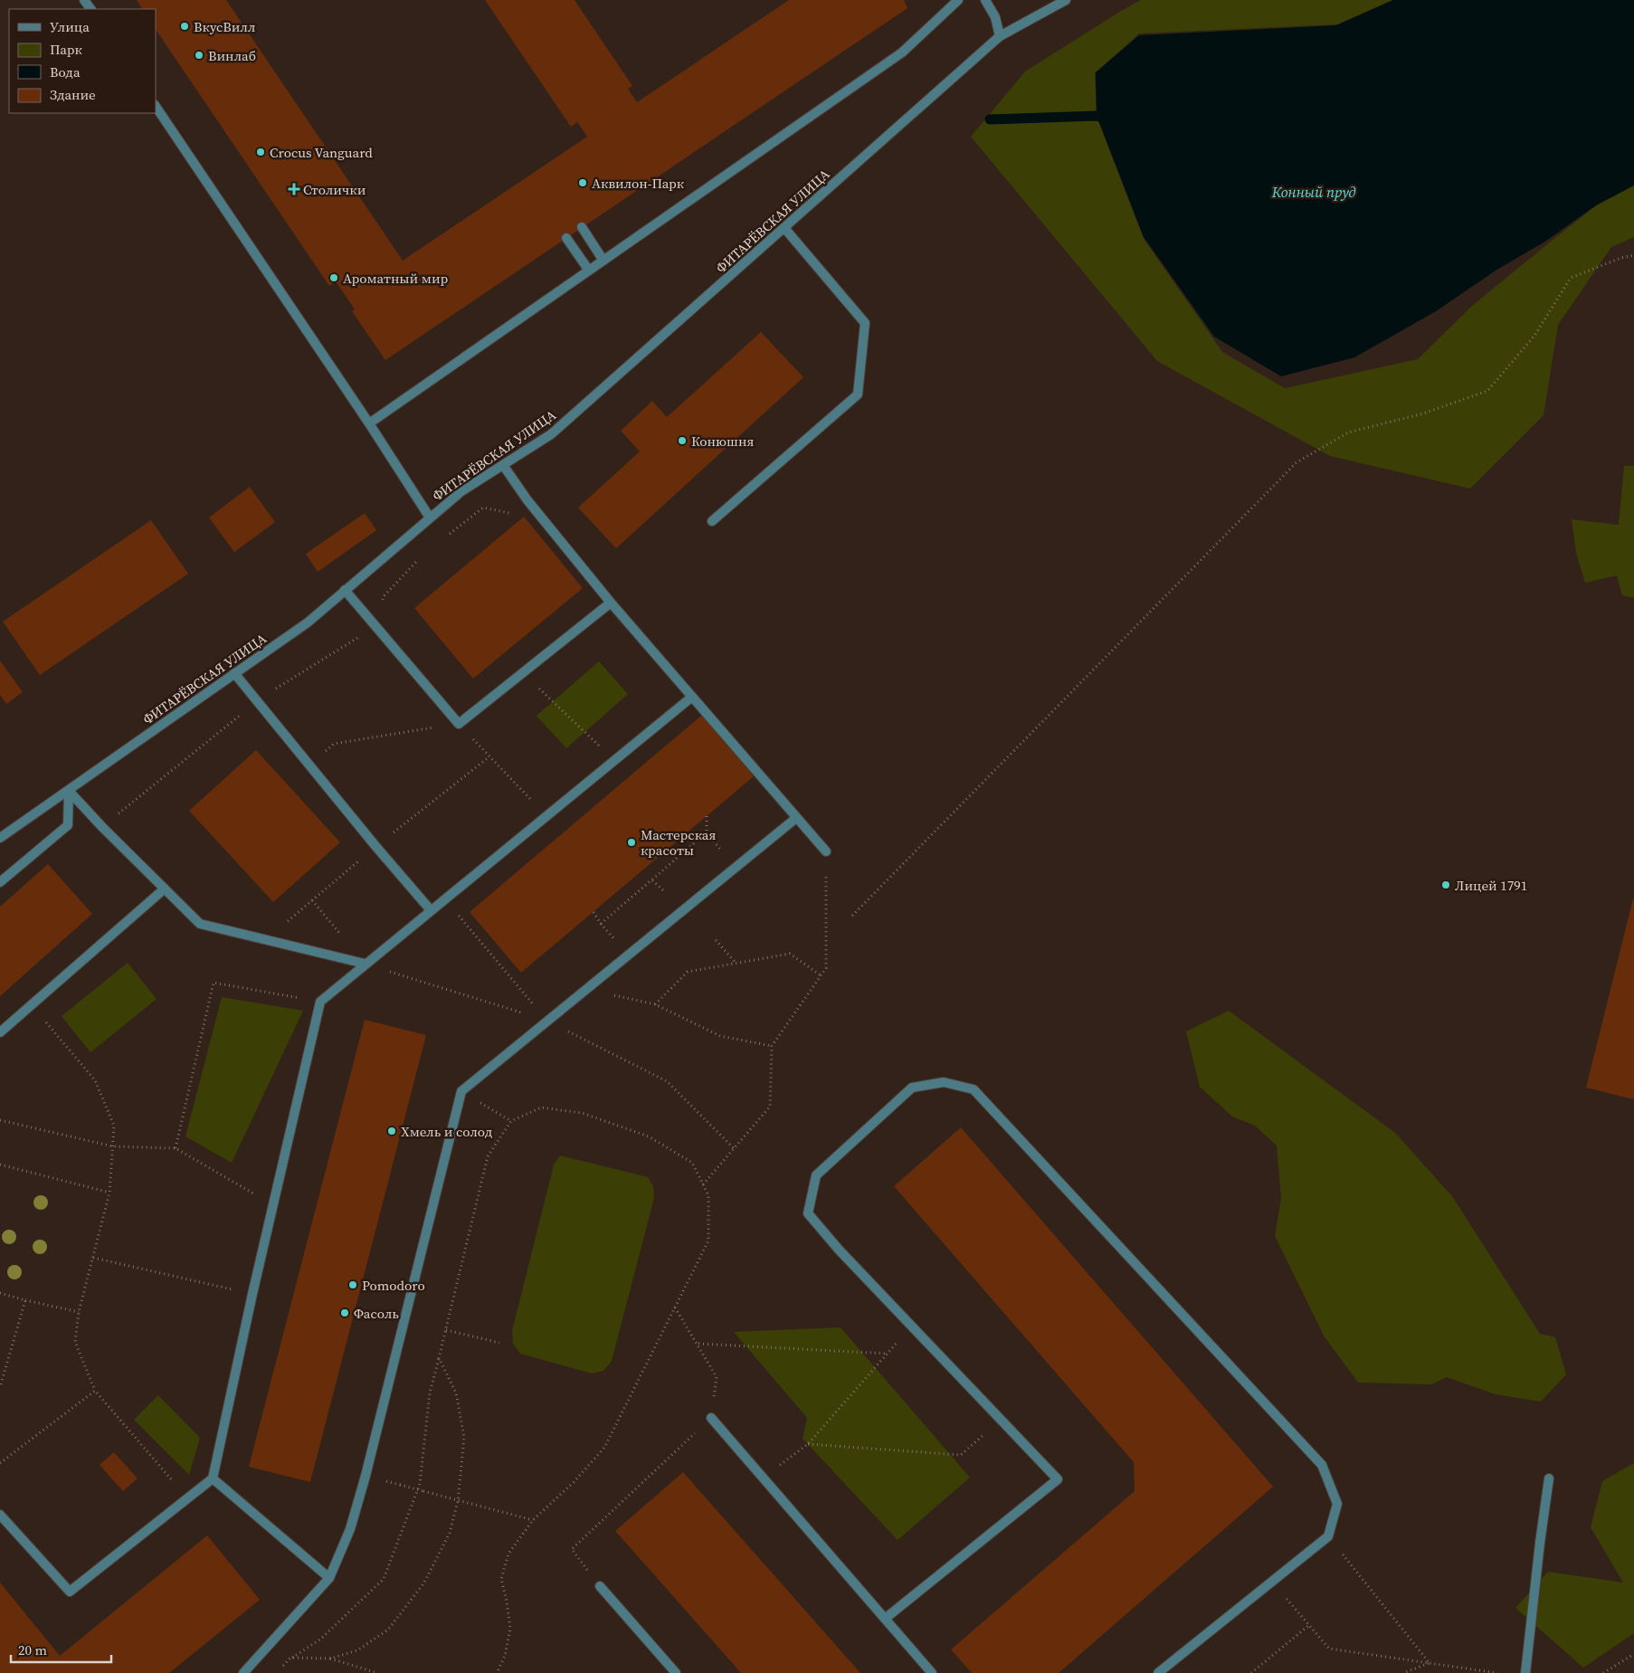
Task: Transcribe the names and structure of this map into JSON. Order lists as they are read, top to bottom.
{
  "streets": {
    "street": ["ФИТАРЁВСКАЯ УЛИЦА"]
  },
  "water": ["Конный пруд"],
  "places": {
    "other": [
      "ВкусВилл",
      "Винлаб",
      "Crocus Vanguard",
      "Аквилон-Парк",
      "Ароматный мир",
      "Конюшня",
      "Мастерская красоты",
      "Лицей 1791",
      "Хмель и солод",
      "Pomodoro",
      "Фасоль"
    ],
    "health": ["Столички"]
  },
  "legend": [
    "Улица",
    "Парк",
    "Вода",
    "Здание"
  ],
  "scale_bar": "20 m"
}
